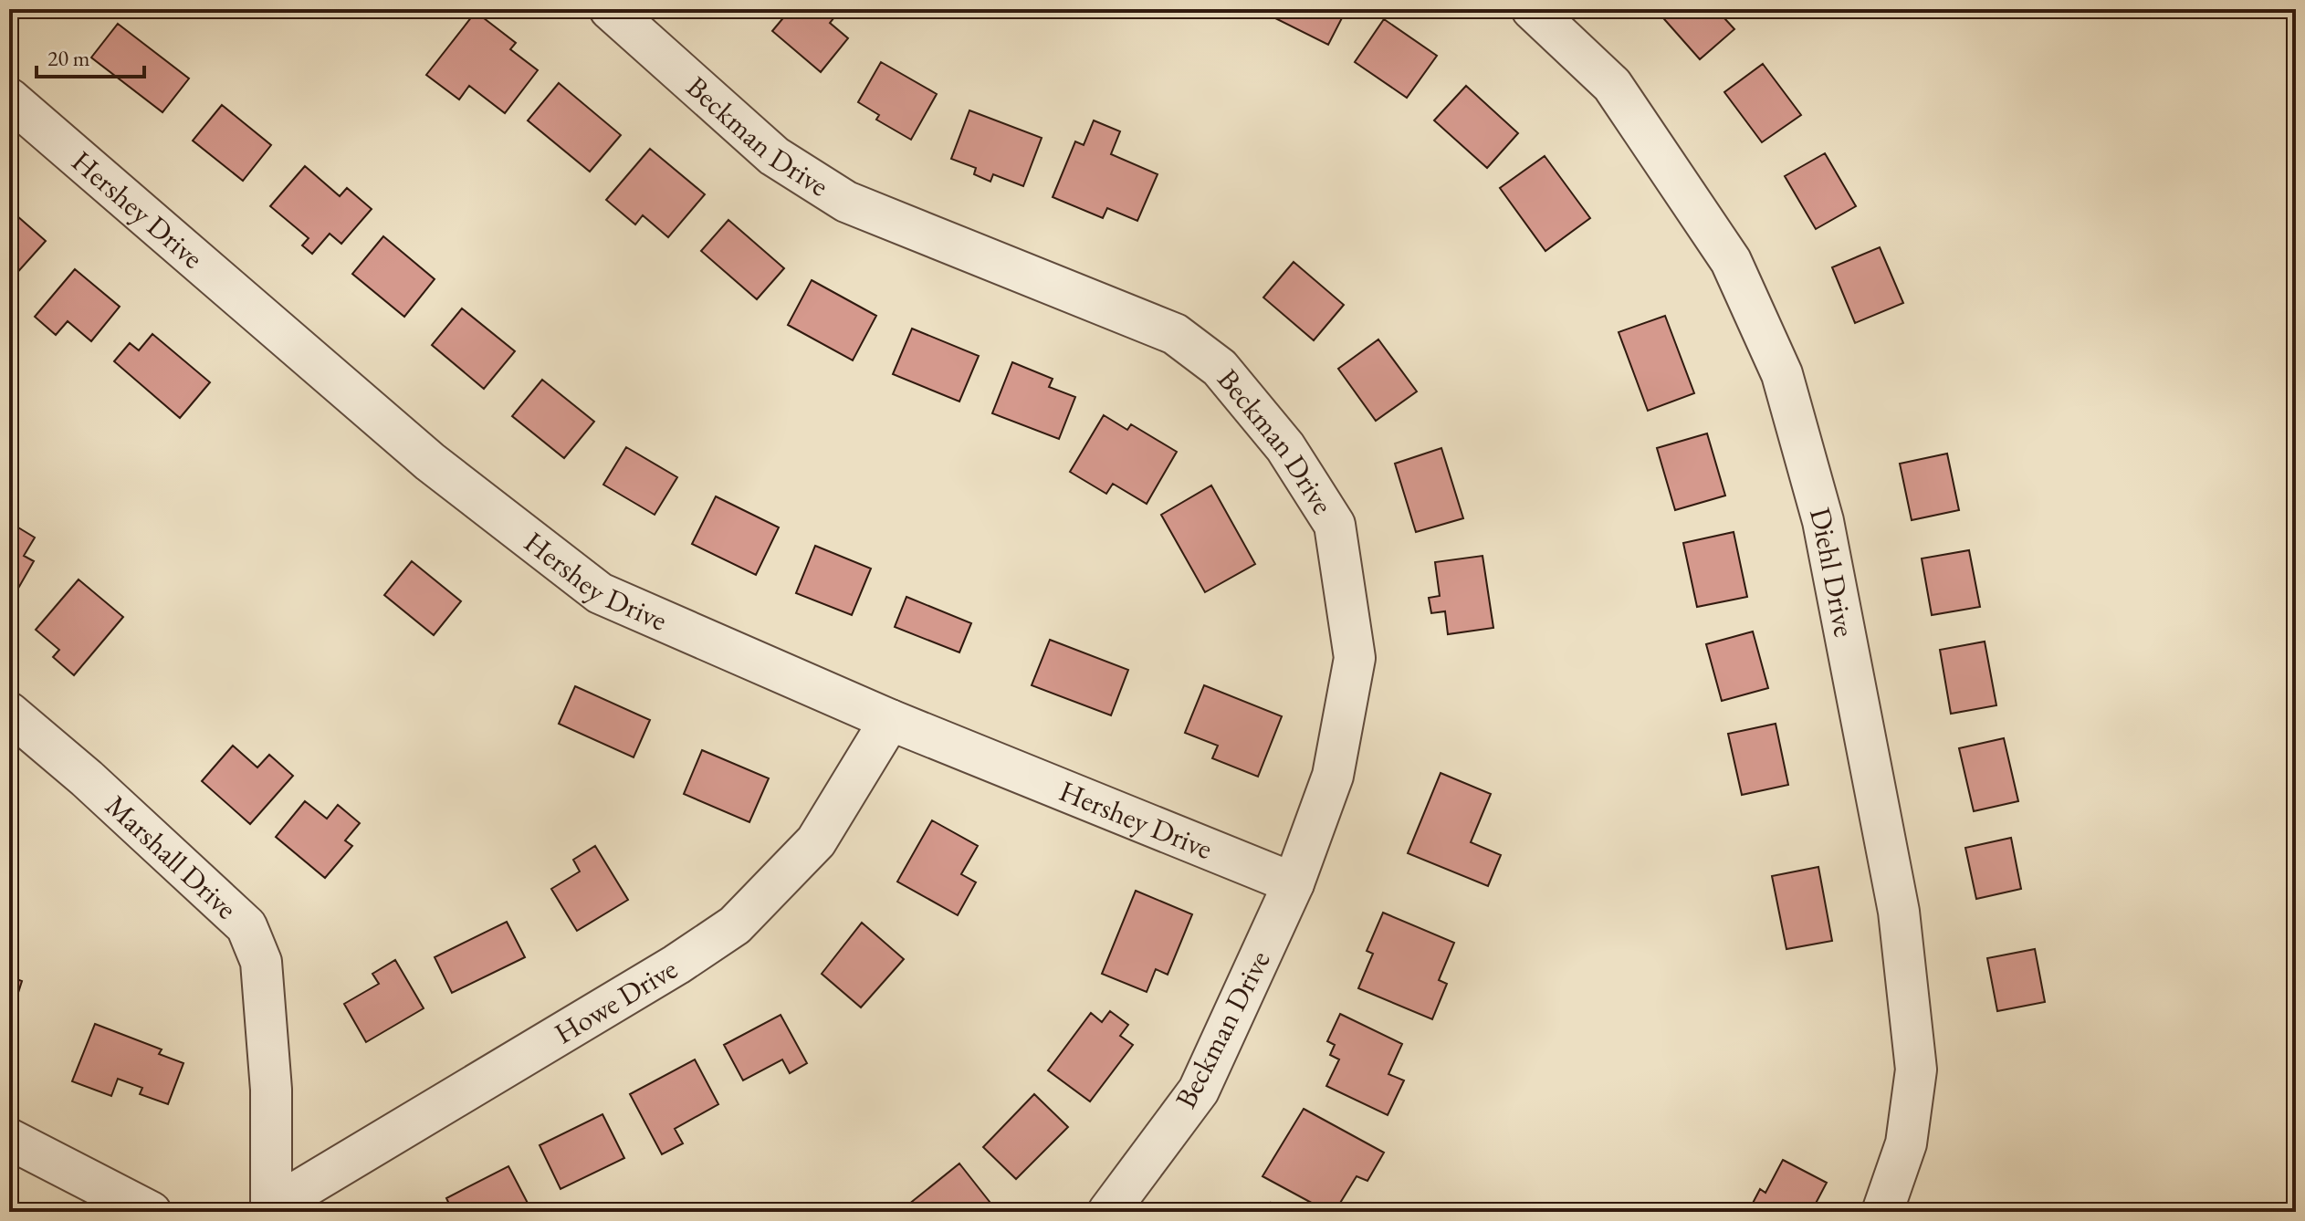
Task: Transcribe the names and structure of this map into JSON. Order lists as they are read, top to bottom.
{
  "streets": {
    "street": [
      "Beckman Drive",
      "Hershey Drive",
      "Diehl Drive",
      "Marshall Drive",
      "Howe Drive"
    ]
  },
  "crossings": [
    ["Beckman Drive", "Hershey Drive"],
    ["Hershey Drive", "Howe Drive"],
    ["Marshall Drive", "Howe Drive"]
  ],
  "scale_bar": "20 m"
}
